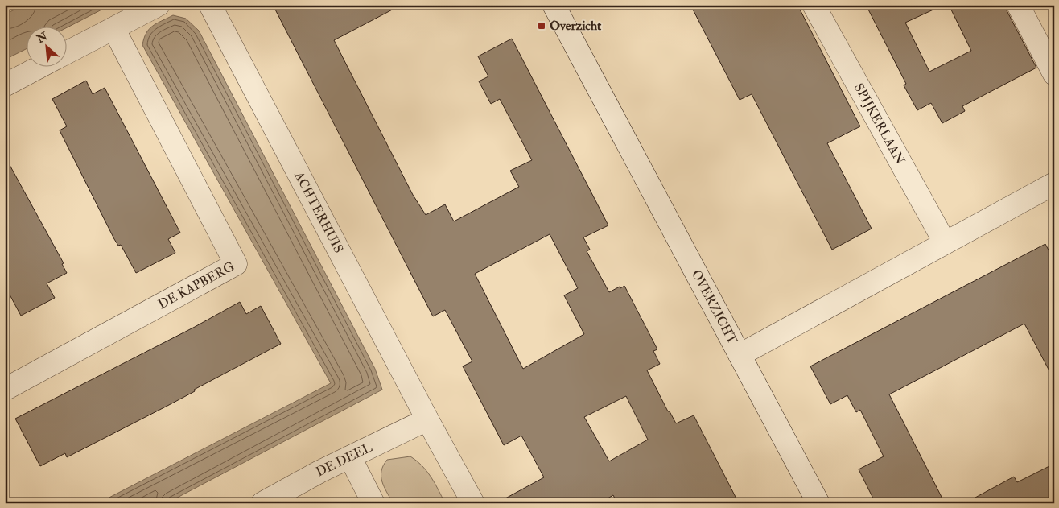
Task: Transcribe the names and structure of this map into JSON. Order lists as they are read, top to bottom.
{
  "streets": {
    "street": [
      "SPIJKERLAAN",
      "ACHTERHUIS",
      "DE KAPBERG",
      "OVERZICHT",
      "DE DEEL"
    ]
  },
  "crossings": [
    ["ACHTERHUIS", "DE DEEL"]
  ],
  "places": {
    "transit": ["Overzicht"]
  },
  "north": "top left"
}
